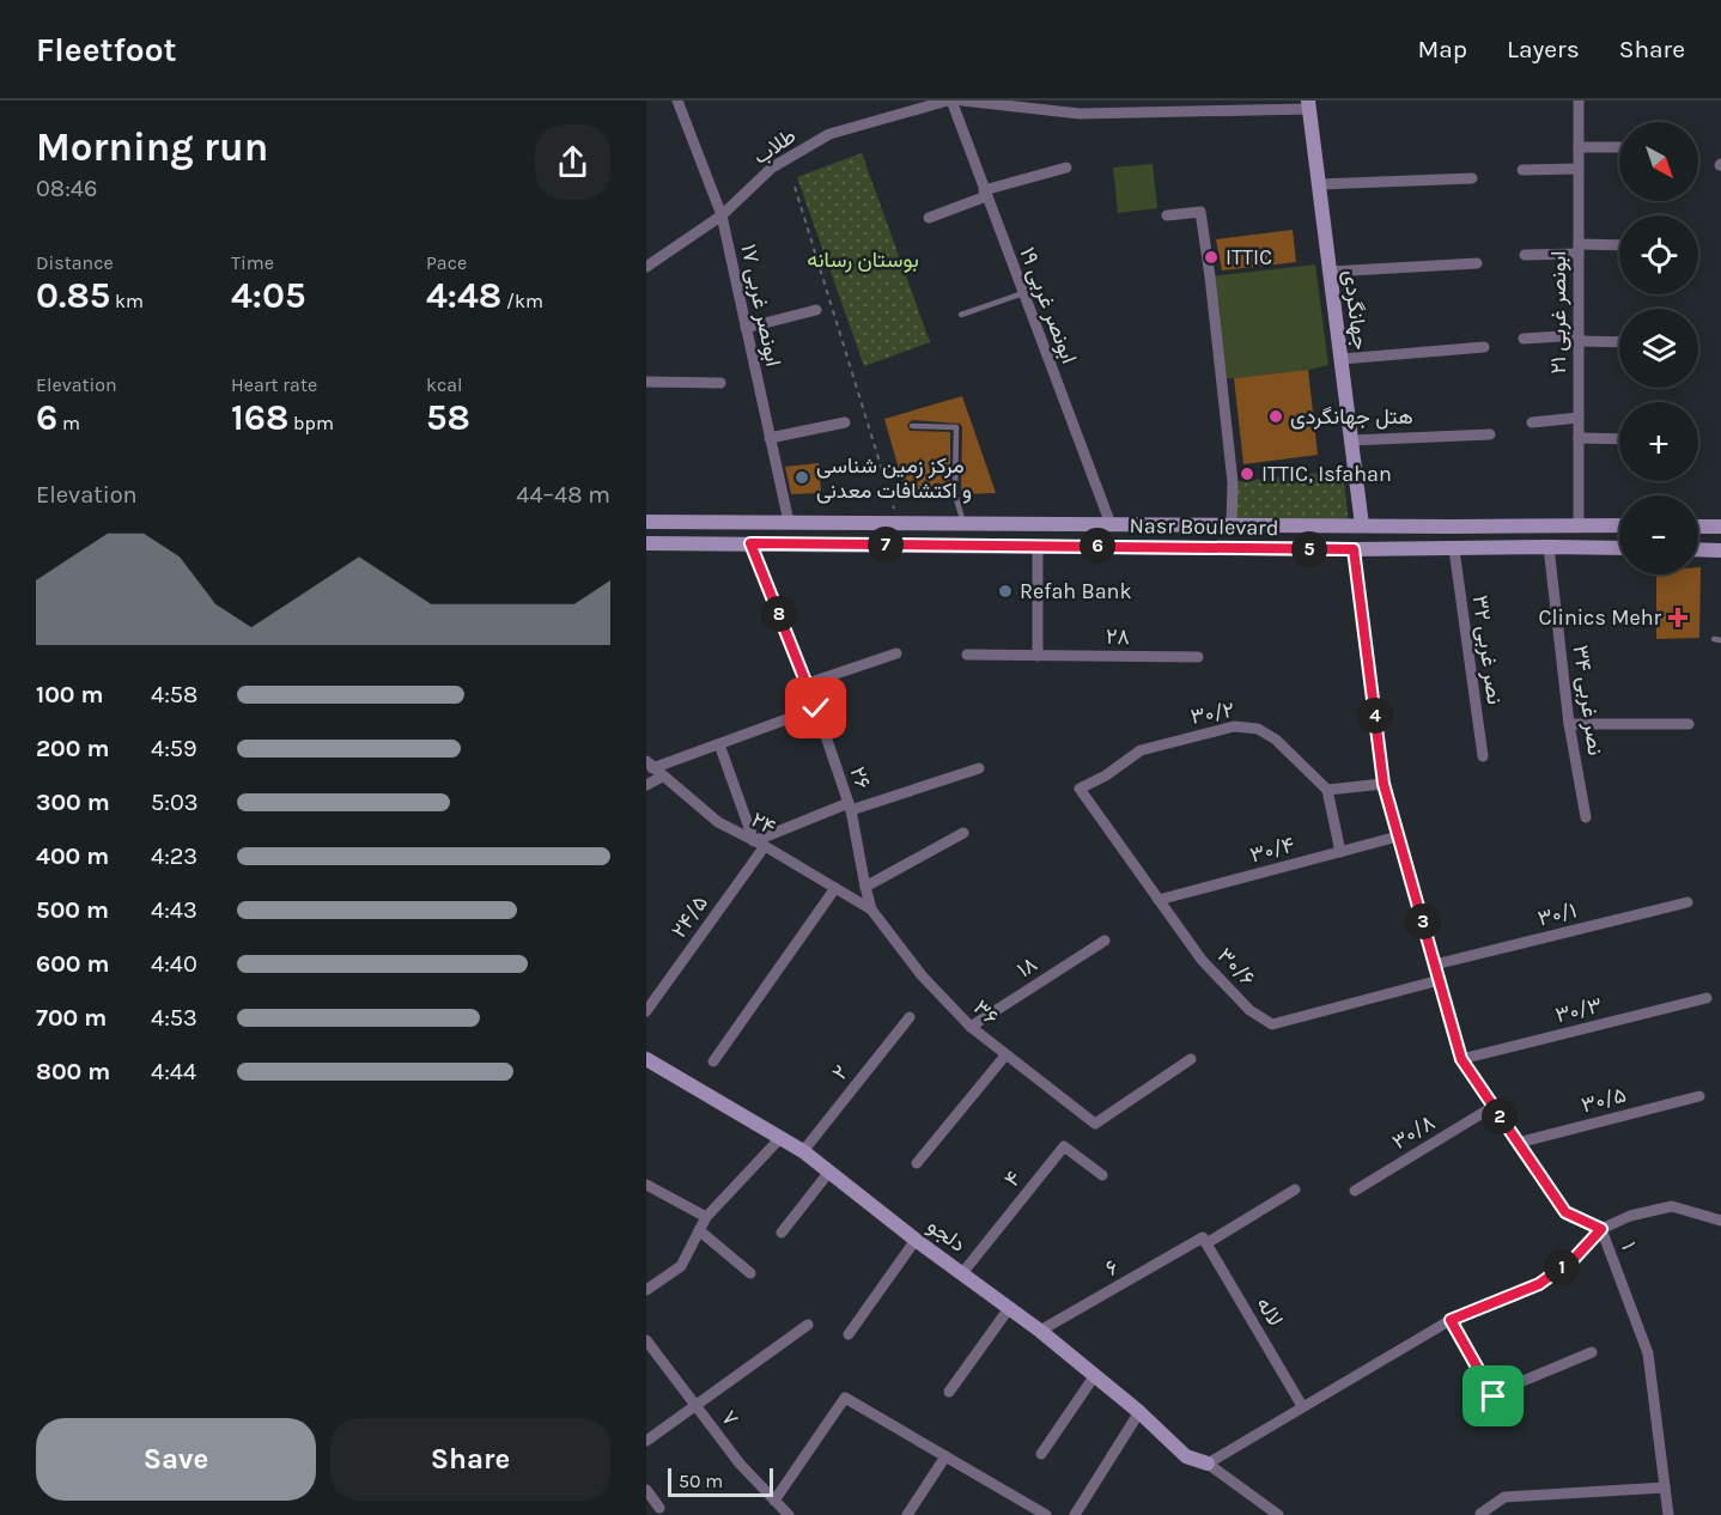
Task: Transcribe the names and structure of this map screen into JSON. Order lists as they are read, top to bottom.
{
  "streets": {
    "main road": ["جهانگردی", "Nasr Boulevard", "دلجو"],
    "street": [
      "طلاب",
      "ابونصر غربی ۱۷",
      "ابونصر غربی ۱۹",
      "ابونصر غربی ۲۱",
      "۲۸",
      "نصر غربی ۳۲",
      "نصر غربی ۳۴",
      "۳۰/۲",
      "۲۶",
      "۲۴",
      "۳۰/۴",
      "۳۰/۱",
      "۲۴/۵",
      "۱۸",
      "۳۰/۶",
      "۳۰/۳",
      "۳۶",
      "۲",
      "۳۰/۵",
      "۳۰/۸",
      "۴",
      "۱",
      "۶",
      "لاله",
      "۷"
    ]
  },
  "crossings": [
    ["طلاب", "ابونصر غربی ۱۷"],
    ["طلاب", "ابونصر غربی ۱۹"],
    ["ابونصر غربی ۱۷", "Nasr Boulevard"],
    ["ابونصر غربی ۱۹", "Nasr Boulevard"],
    ["جهانگردی", "Nasr Boulevard"],
    ["ابونصر غربی ۲۱", "Nasr Boulevard"],
    ["Nasr Boulevard", "نصر غربی ۳۲"],
    ["Nasr Boulevard", "نصر غربی ۳۴"],
    ["Nasr Boulevard", "۲۶"],
    ["۳۰/۲", "۳۰/۶"],
    ["۲۶", "۲۴"],
    ["۲۶", "۳۶"],
    ["۲۴", "۲۴/۵"],
    ["۲۴", "۳۶"],
    ["۳۰/۴", "۳۰/۶"],
    ["۱۸", "۳۶"],
    ["۲", "دلجو"],
    ["۴", "دلجو"],
    ["دلجو", "۱"],
    ["دلجو", "۶"],
    ["۱", "لاله"],
    ["۶", "لاله"]
  ],
  "parks": ["بوستان رسانه"],
  "places": {
    "other": [
      "ITTIC",
      "هتل جهانگردی",
      "ITTIC, Isfahan",
      "مرکز زمین شناسی و اکتشافات معدنی",
      "Refah Bank"
    ],
    "health": ["Clinics Mehr"]
  },
  "scale_bar": "50 m",
  "north": "bottom right",
  "page": {
    "header": "Fleetfoot",
    "nav": ["Map", "Layers", "Share"],
    "heading": ["Morning run", "08:46"],
    "map_buttons": ["+", "−"],
    "stats": [
      ["Distance", "0.85 km"],
      ["Time", "4:05"],
      ["Pace", "4:48 /km"],
      ["Elevation", "6 m"],
      ["Heart rate", "168 bpm"],
      ["kcal", "58"]
    ],
    "chart": ["Elevation", "44–48 m"],
    "pins": [
      "7",
      "6",
      "5",
      "8",
      "4",
      "3",
      "2",
      "1"
    ],
    "list": [
      {
        "name": "100 m",
        "note": "4:58"
      },
      {
        "name": "200 m",
        "note": "4:59"
      },
      {
        "name": "300 m",
        "note": "5:03"
      },
      {
        "name": "400 m",
        "note": "4:23"
      },
      {
        "name": "500 m",
        "note": "4:43"
      },
      {
        "name": "600 m",
        "note": "4:40"
      },
      {
        "name": "700 m",
        "note": "4:53"
      },
      {
        "name": "800 m",
        "note": "4:44"
      }
    ],
    "buttons": ["Save", "Share"],
    "scale": "50 m"
  }
}
